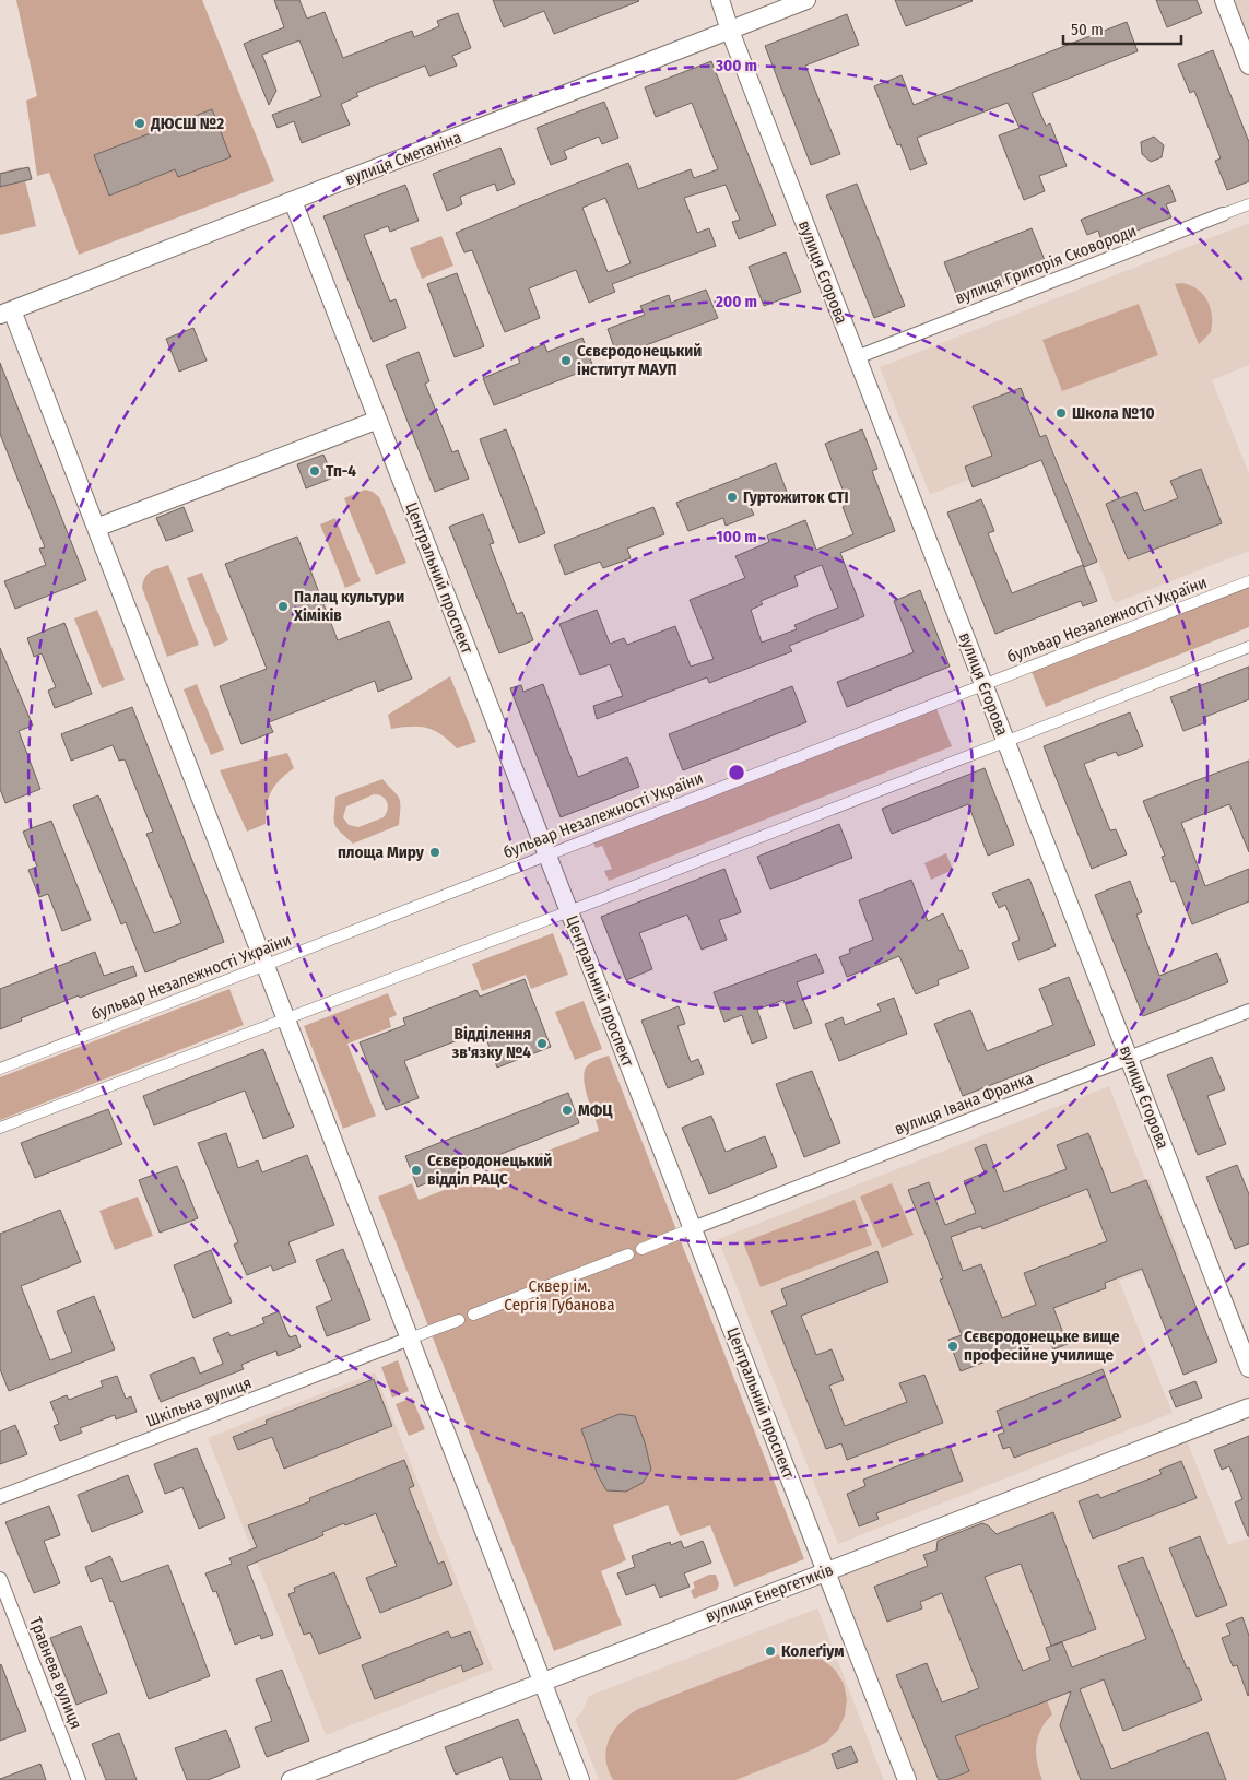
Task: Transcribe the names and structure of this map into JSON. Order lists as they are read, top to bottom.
{
  "streets": {
    "street": [
      "вулиця Сметаніна",
      "вулиця Григорія Сковороди",
      "вулиця Єгорова",
      "Центральний проспект",
      "бульвар Незалежності України",
      "вулиця Івана Франка",
      "Шкільна вулиця",
      "вулиця Енергетиків",
      "Травнева вулиця"
    ]
  },
  "crossings": [
    ["вулиця Сметаніна", "вулиця Єгорова"],
    ["вулиця Сметаніна", "Центральний проспект"],
    ["вулиця Григорія Сковороди", "вулиця Єгорова"],
    ["вулиця Єгорова", "бульвар Незалежності України"],
    ["вулиця Єгорова", "вулиця Івана Франка"],
    ["Центральний проспект", "бульвар Незалежності України"],
    ["Центральний проспект", "вулиця Івана Франка"],
    ["Центральний проспект", "вулиця Енергетиків"]
  ],
  "parks": ["Сквер ім. Сергія Губанова"],
  "places": [
    "ДЮСШ №2",
    "Сєвєродонецький інститут МАУП",
    "Школа №10",
    "Тп-4",
    "Гуртожиток СТІ",
    "Палац культури Хіміків",
    "площа Миру",
    "Відділення зв'язку №4",
    "МФЦ",
    "Сєвєродонецький відділ РАЦС",
    "Сєвєродонецьке вище професійне училище",
    "Колеґіум"
  ],
  "scale_bar": "50 m",
  "rings": ["300 m", "200 m", "100 m"]
}
